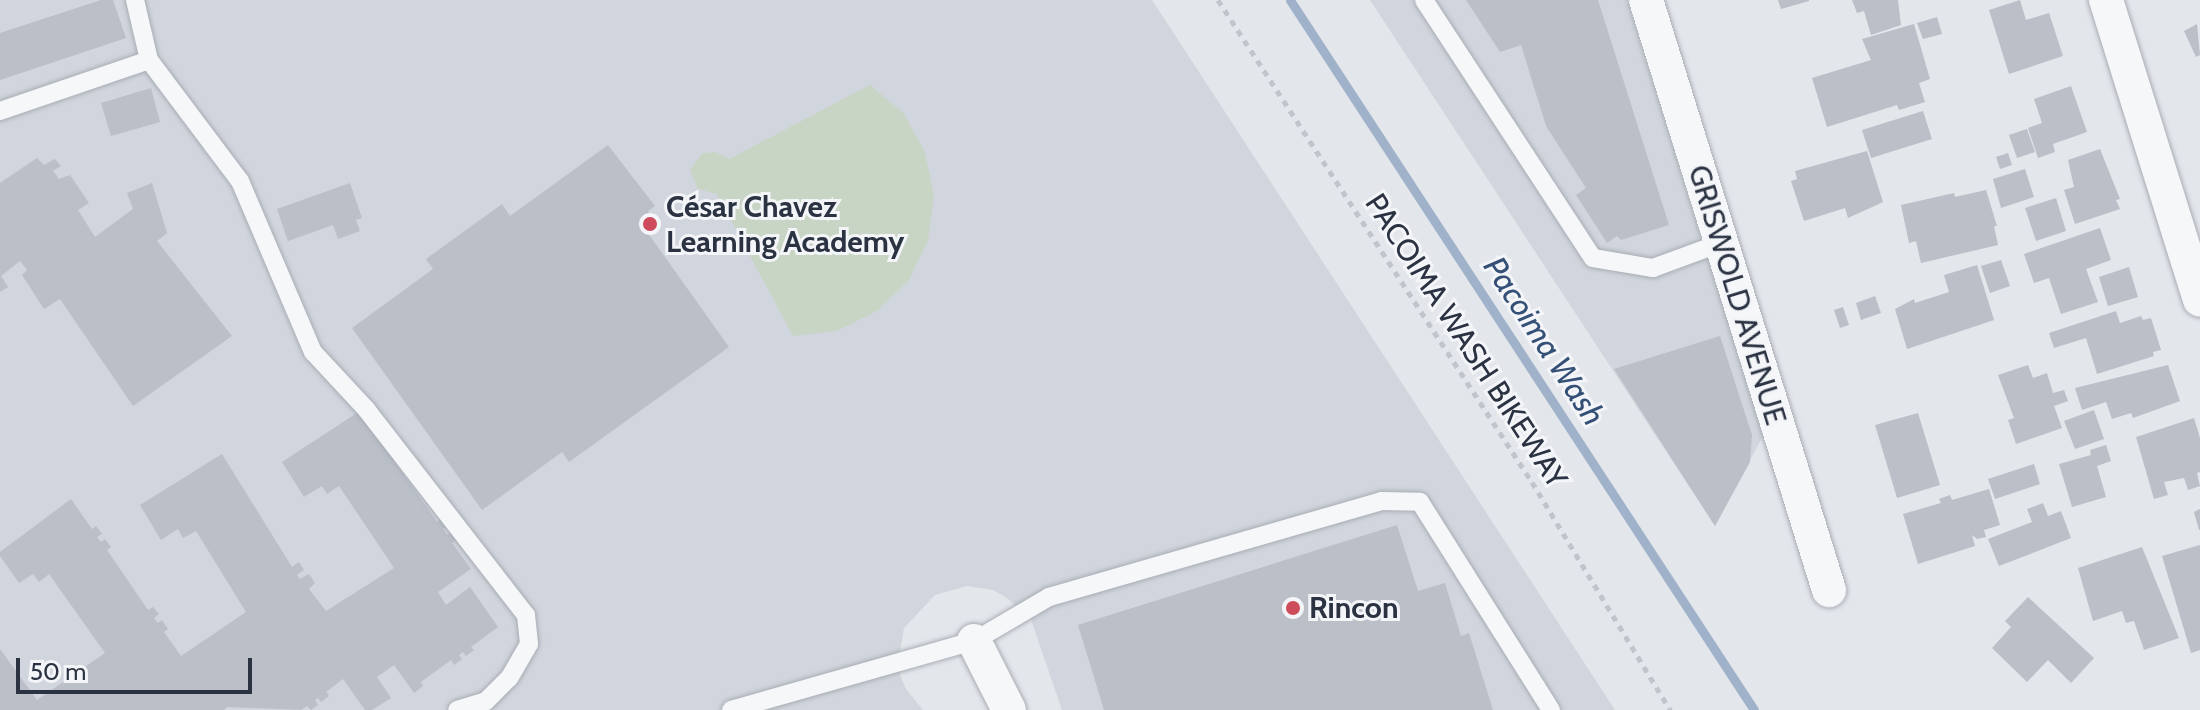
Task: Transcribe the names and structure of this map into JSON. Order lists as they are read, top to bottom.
{
  "streets": {
    "street": ["GRISWOLD AVENUE"],
    "path": ["PACOIMA WASH BIKEWAY"]
  },
  "water": ["Pacoima Wash"],
  "places": ["César Chavez Learning Academy", "Rincon"],
  "scale_bar": "50 m"
}
